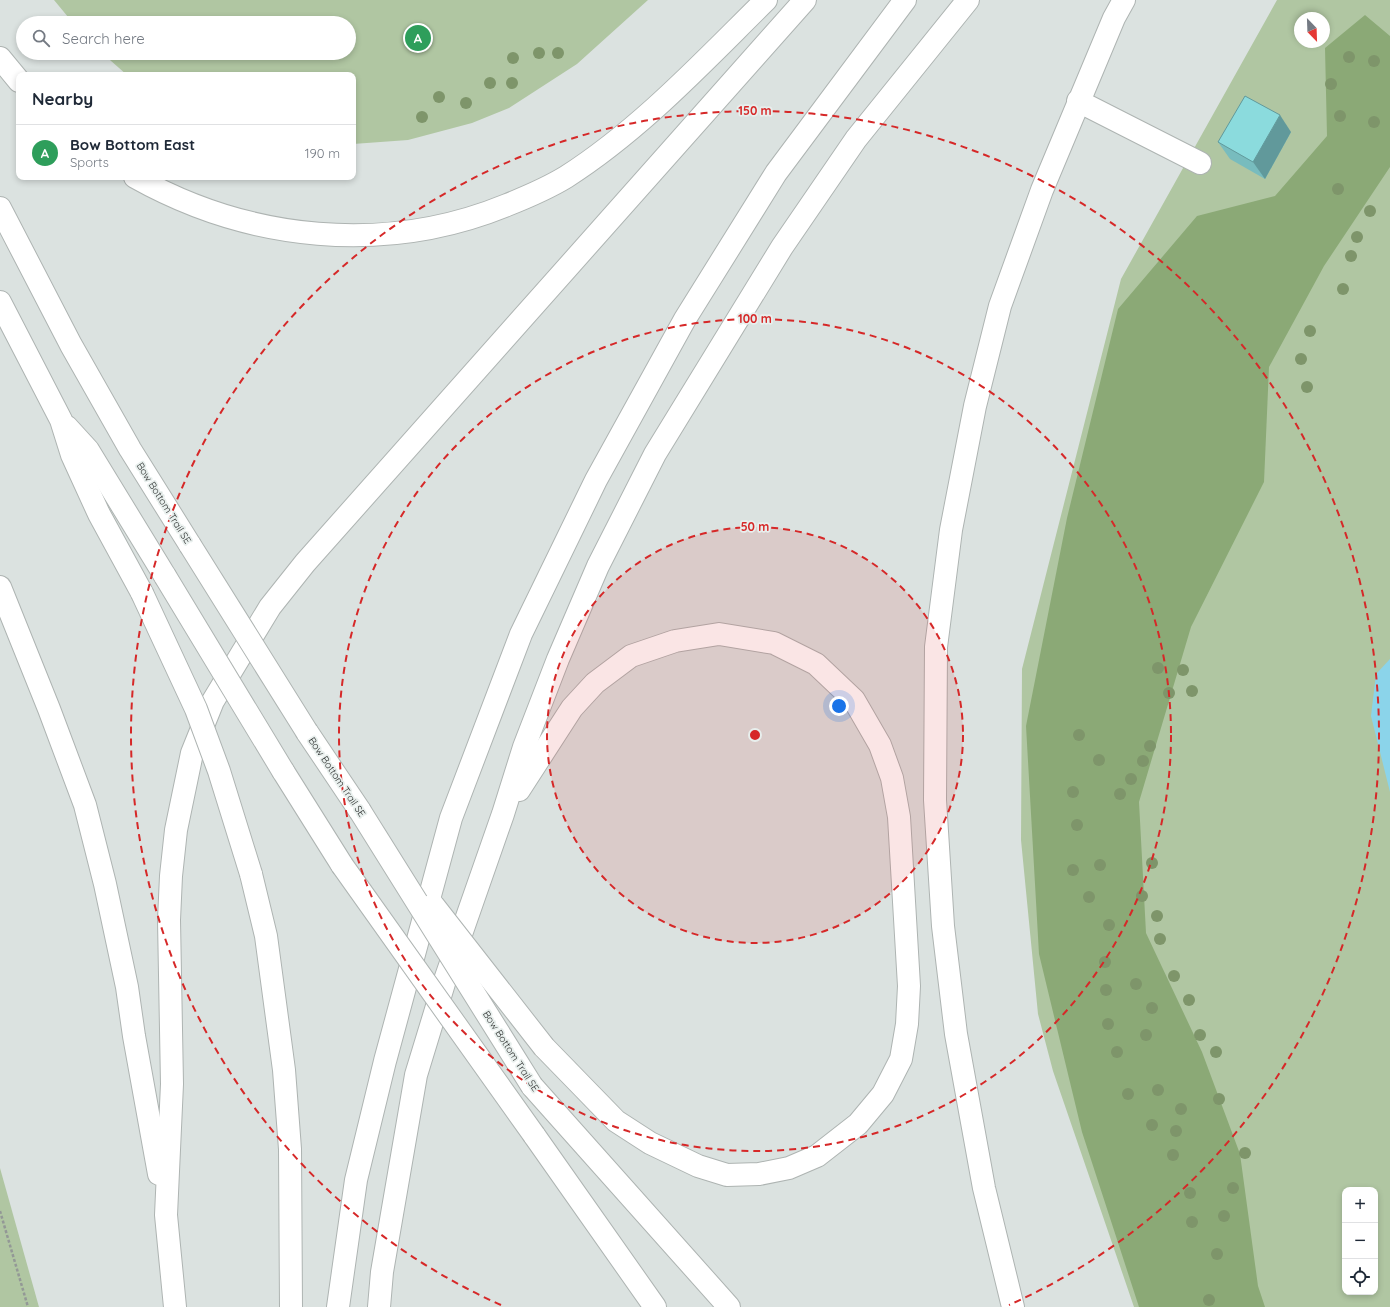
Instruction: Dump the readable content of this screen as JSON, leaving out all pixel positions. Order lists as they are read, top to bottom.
{
  "streets": {
    "main road": ["Bow Bottom Trail SE"]
  },
  "north": "bottom right",
  "page": {
    "search": "Search here",
    "pins": "A",
    "heading": "Nearby",
    "list": [
      {
        "mark": "A",
        "name": "Bow Bottom East",
        "note": "Sports",
        "value": "190 m"
      }
    ],
    "map_buttons": ["+", "−"]
  },
  "rings": ["150 m", "100 m", "50 m"]
}
